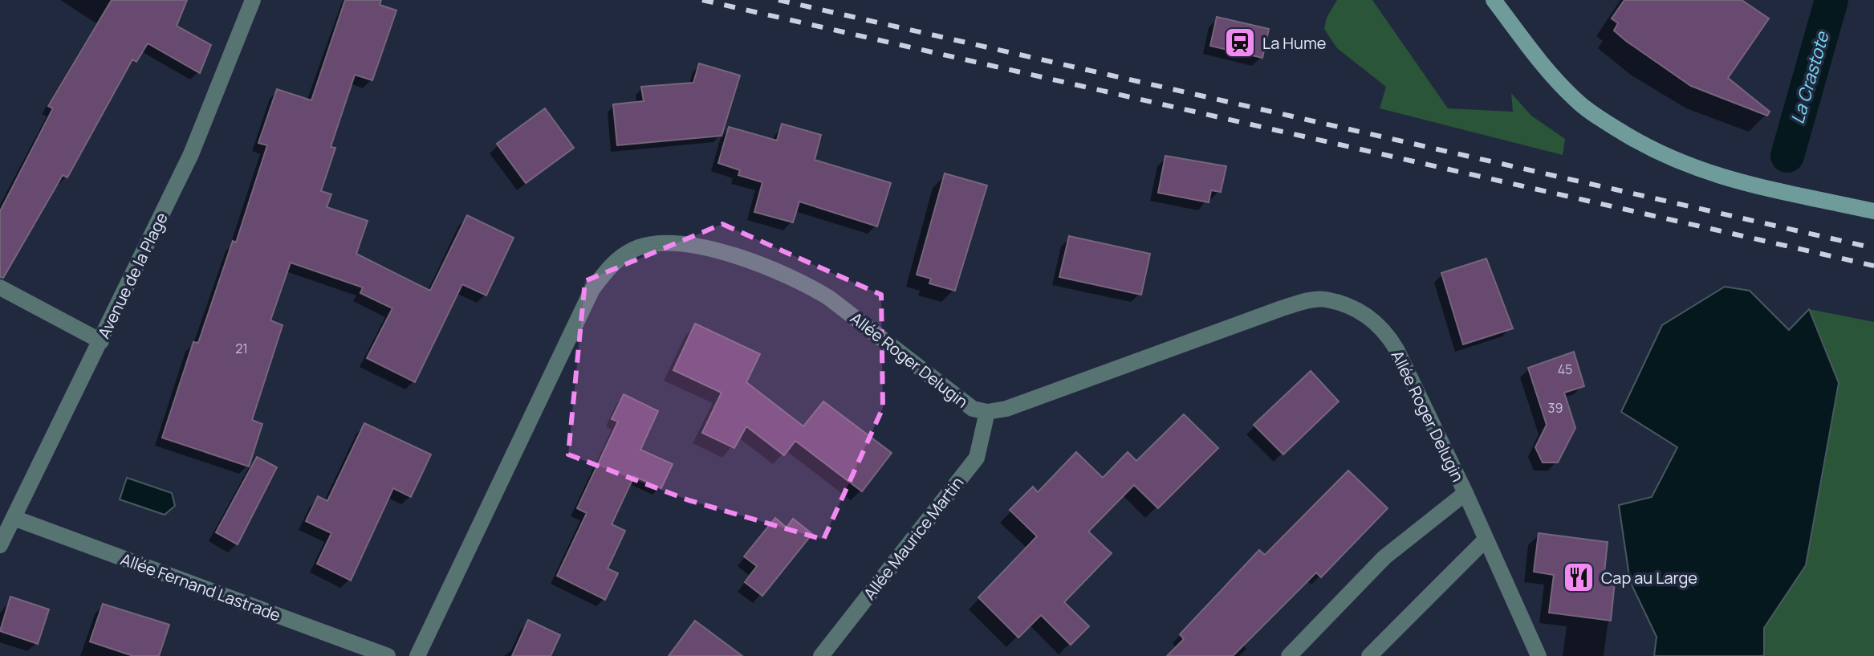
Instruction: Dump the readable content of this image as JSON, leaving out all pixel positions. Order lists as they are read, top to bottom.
{
  "streets": {
    "street": [
      "Avenue de la Plage",
      "Allée Roger Delugin",
      "Allée Maurice Martin",
      "Allée Fernand Lastrade"
    ]
  },
  "crossings": [
    ["Avenue de la Plage", "Allée Fernand Lastrade"],
    ["Allée Roger Delugin", "Allée Maurice Martin"]
  ],
  "water": ["La Crastote"],
  "places": {
    "station": ["La Hume"],
    "restaurant": ["Cap au Large"]
  },
  "house_numbers": ["21", "45", "39"]
}
